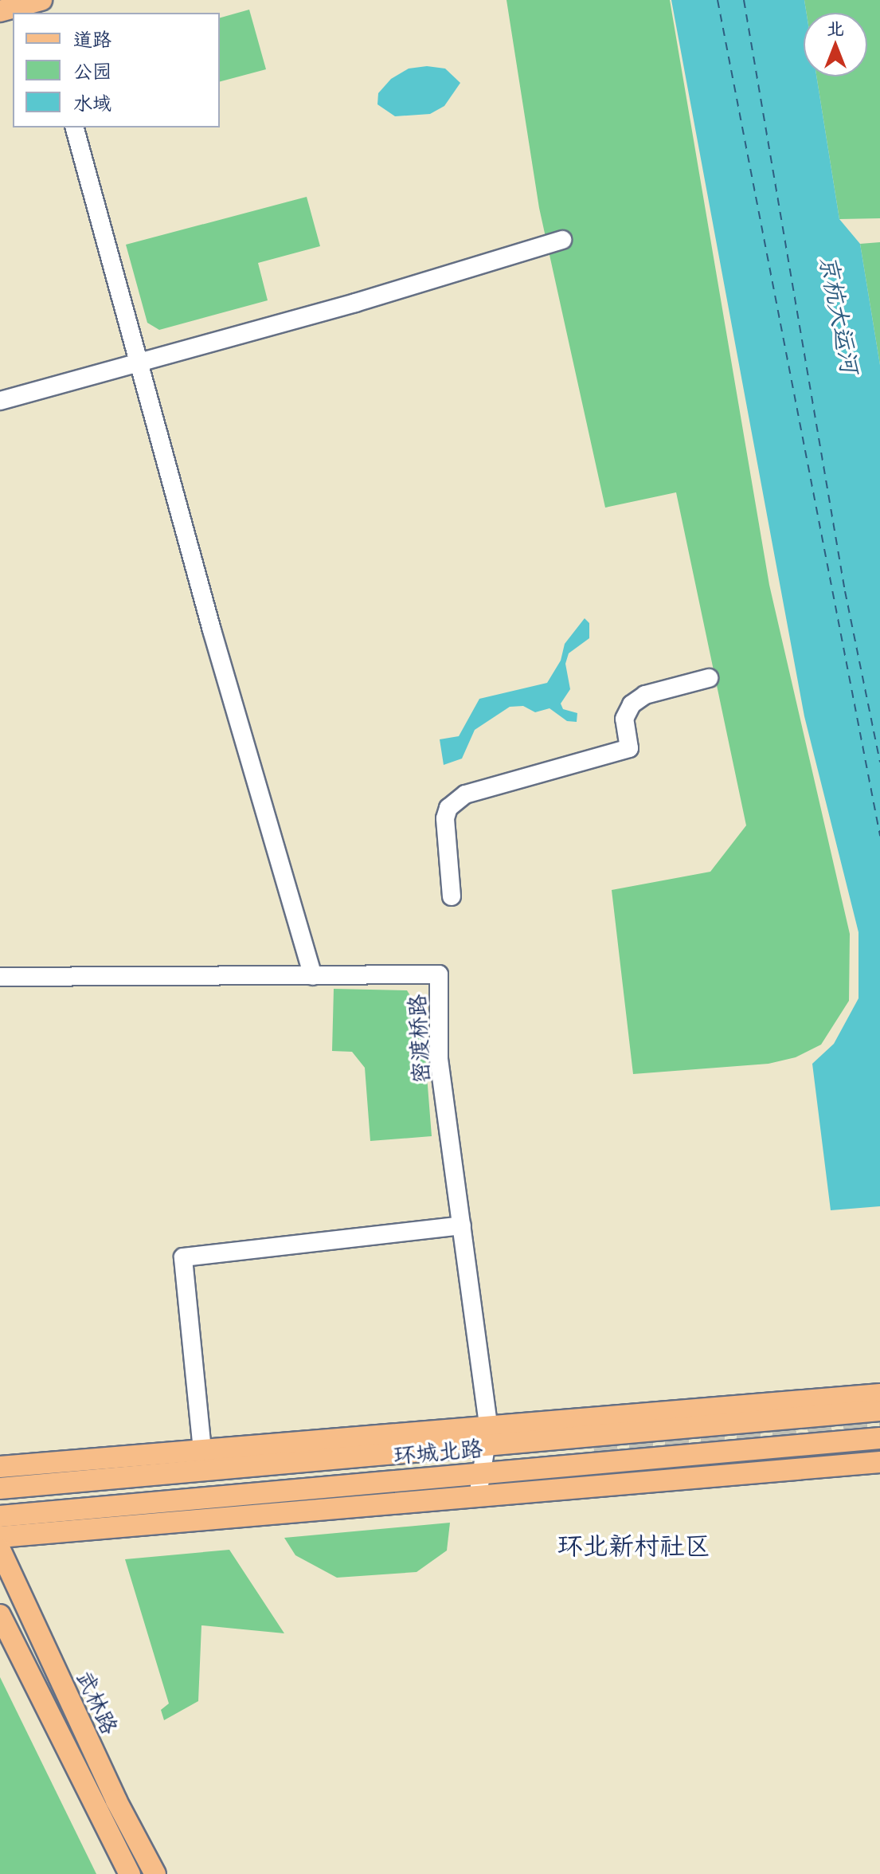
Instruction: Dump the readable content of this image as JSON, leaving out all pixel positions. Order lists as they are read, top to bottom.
{
  "streets": {
    "main road": ["环城北路", "武林路"],
    "street": ["密渡桥路"]
  },
  "crossings": [
    ["密渡桥路", "环城北路"]
  ],
  "districts": ["环北新村社区"],
  "water": ["京杭大运河"],
  "legend": ["道路", "公园", "水域"],
  "north": "top"
}
